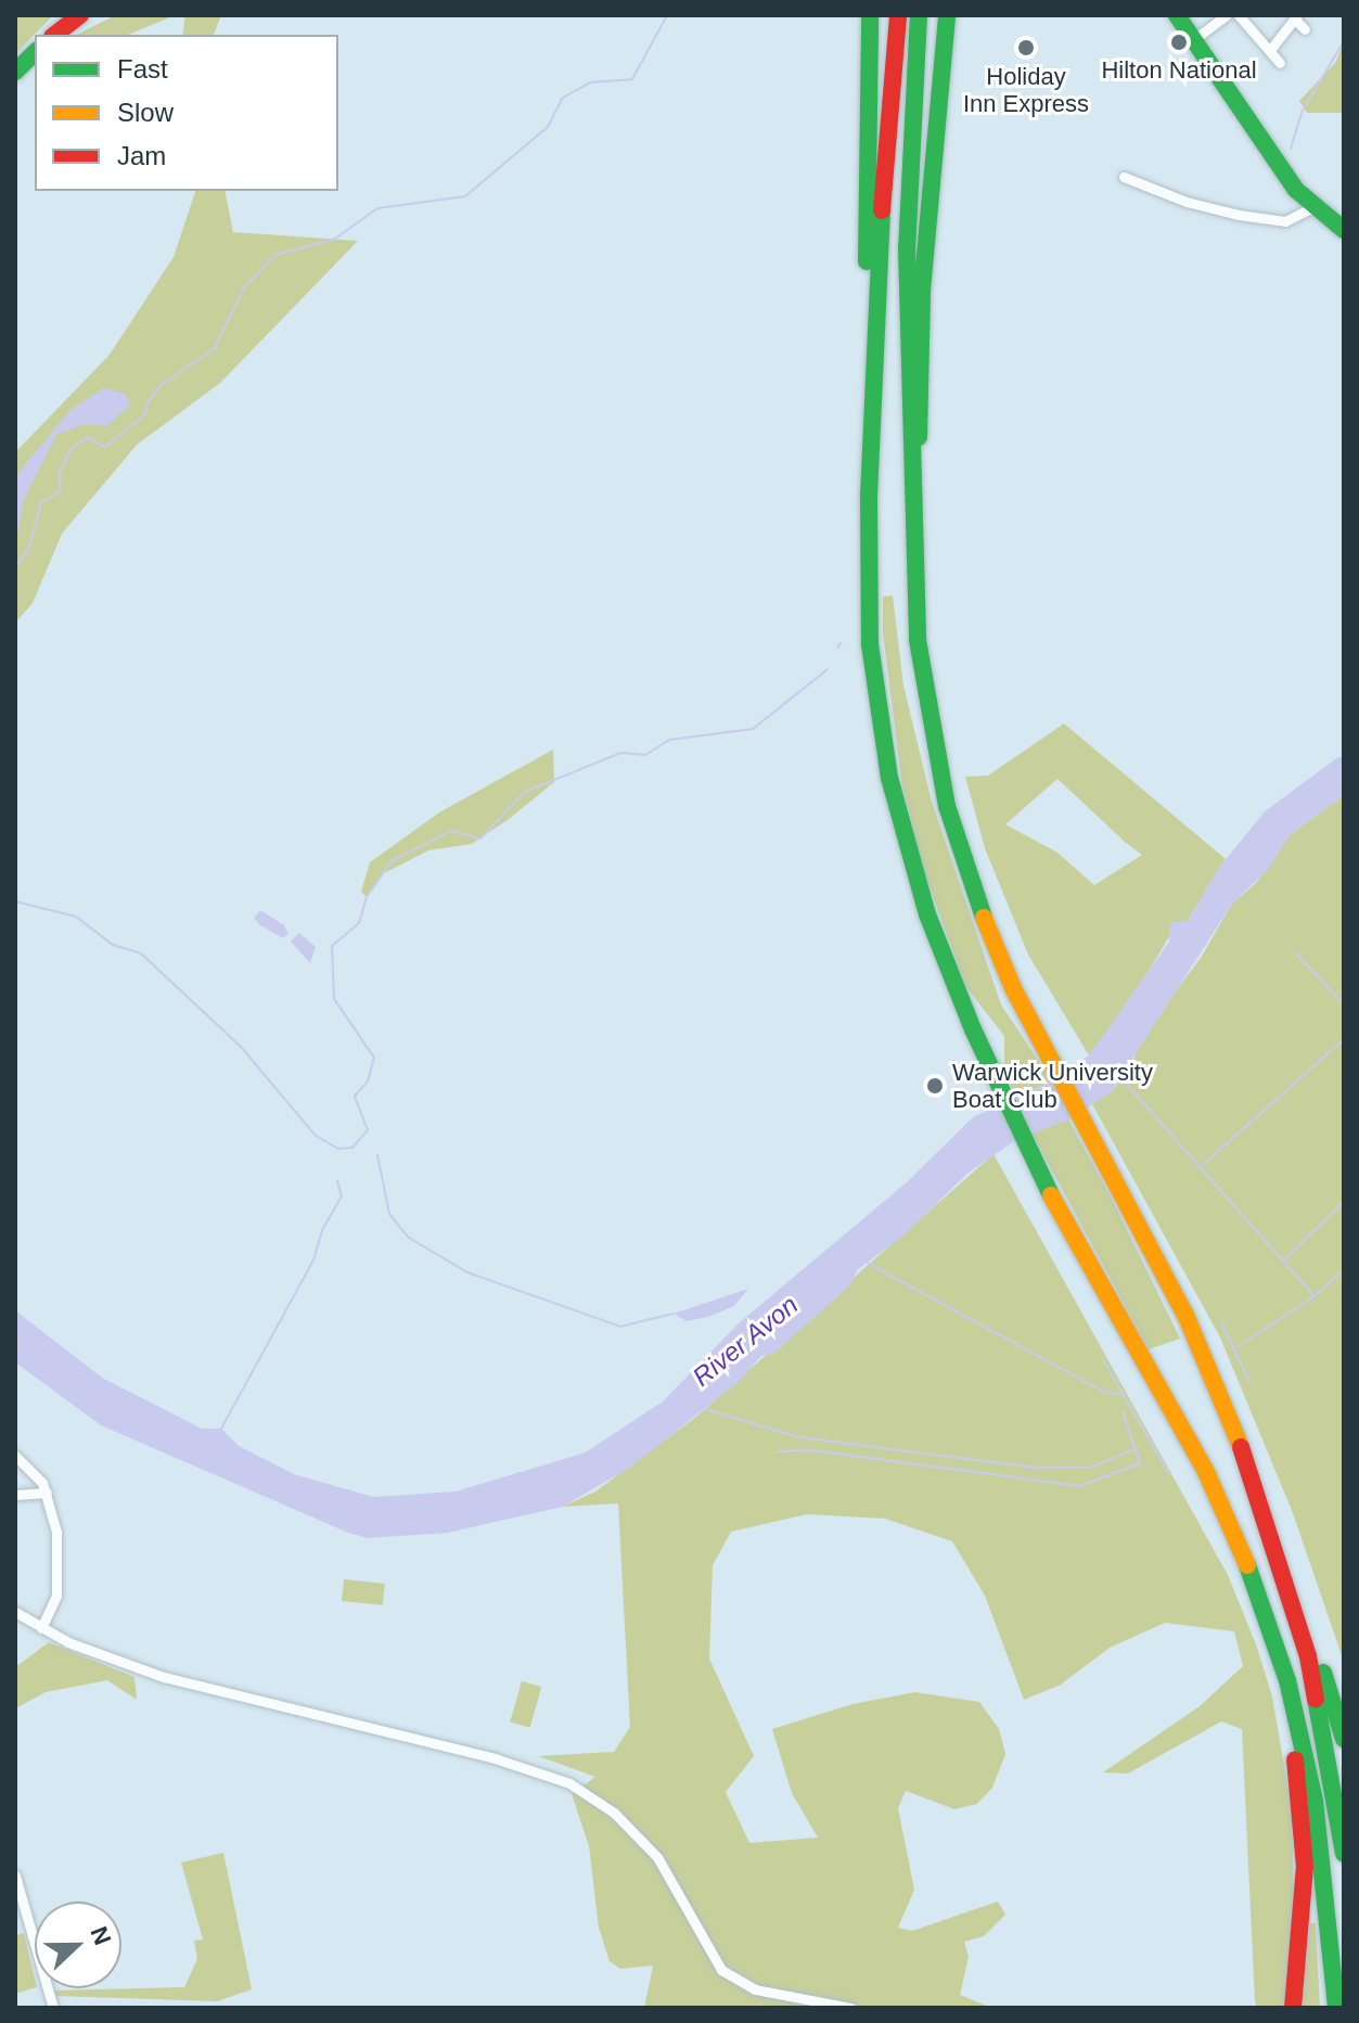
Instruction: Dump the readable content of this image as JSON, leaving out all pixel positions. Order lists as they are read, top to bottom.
{
  "water": ["River Avon"],
  "places": ["Hilton National", "Holiday Inn Express", "Warwick University Boat Club"],
  "legend": ["Fast", "Slow", "Jam"],
  "north": "right"
}
